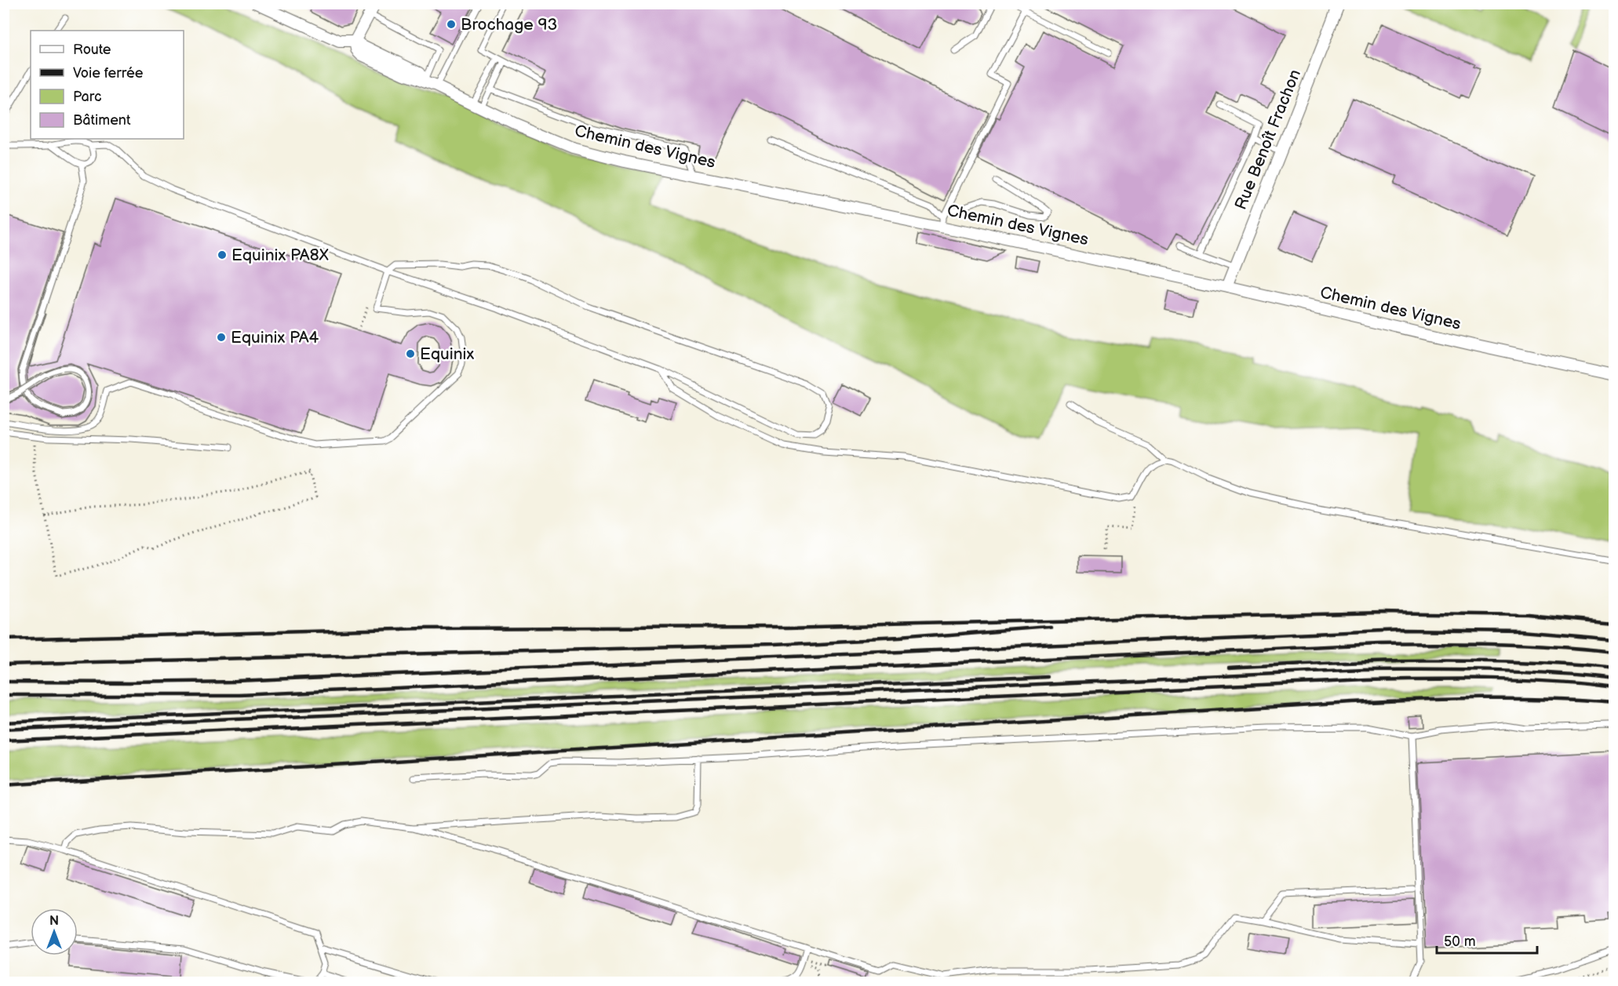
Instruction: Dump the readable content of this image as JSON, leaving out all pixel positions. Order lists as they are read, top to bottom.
{
  "streets": {
    "street": ["Rue Benoît Frachon", "Chemin des Vignes"]
  },
  "crossings": [
    ["Rue Benoît Frachon", "Chemin des Vignes"]
  ],
  "places": [
    "Brochage 93",
    "Equinix PA8X",
    "Equinix PA4",
    "Equinix"
  ],
  "legend": [
    "Route",
    "Voie ferrée",
    "Parc",
    "Bâtiment"
  ],
  "scale_bar": "50 m",
  "north": "top"
}
